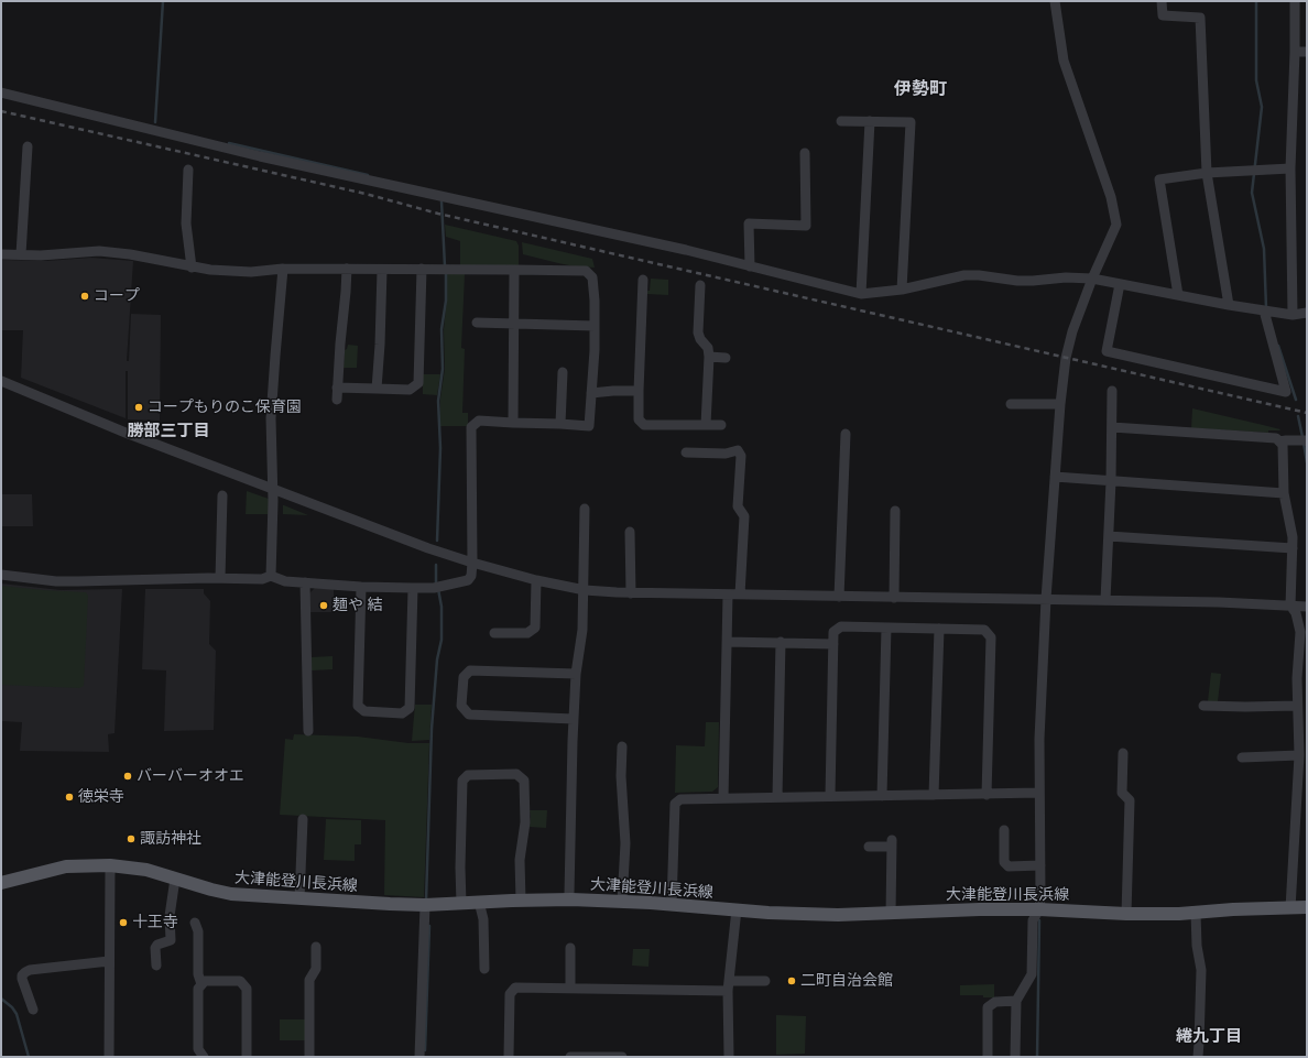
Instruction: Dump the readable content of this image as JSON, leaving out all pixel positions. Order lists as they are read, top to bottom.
{
  "streets": {
    "main road": ["大津能登川長浜線"]
  },
  "districts": ["伊勢町", "勝部三丁目", "綣九丁目"],
  "places": [
    "コープ",
    "コープもりのこ保育園",
    "麺や 結",
    "バーバーオオエ",
    "徳栄寺",
    "諏訪神社",
    "十王寺",
    "二町自治会館"
  ]
}
